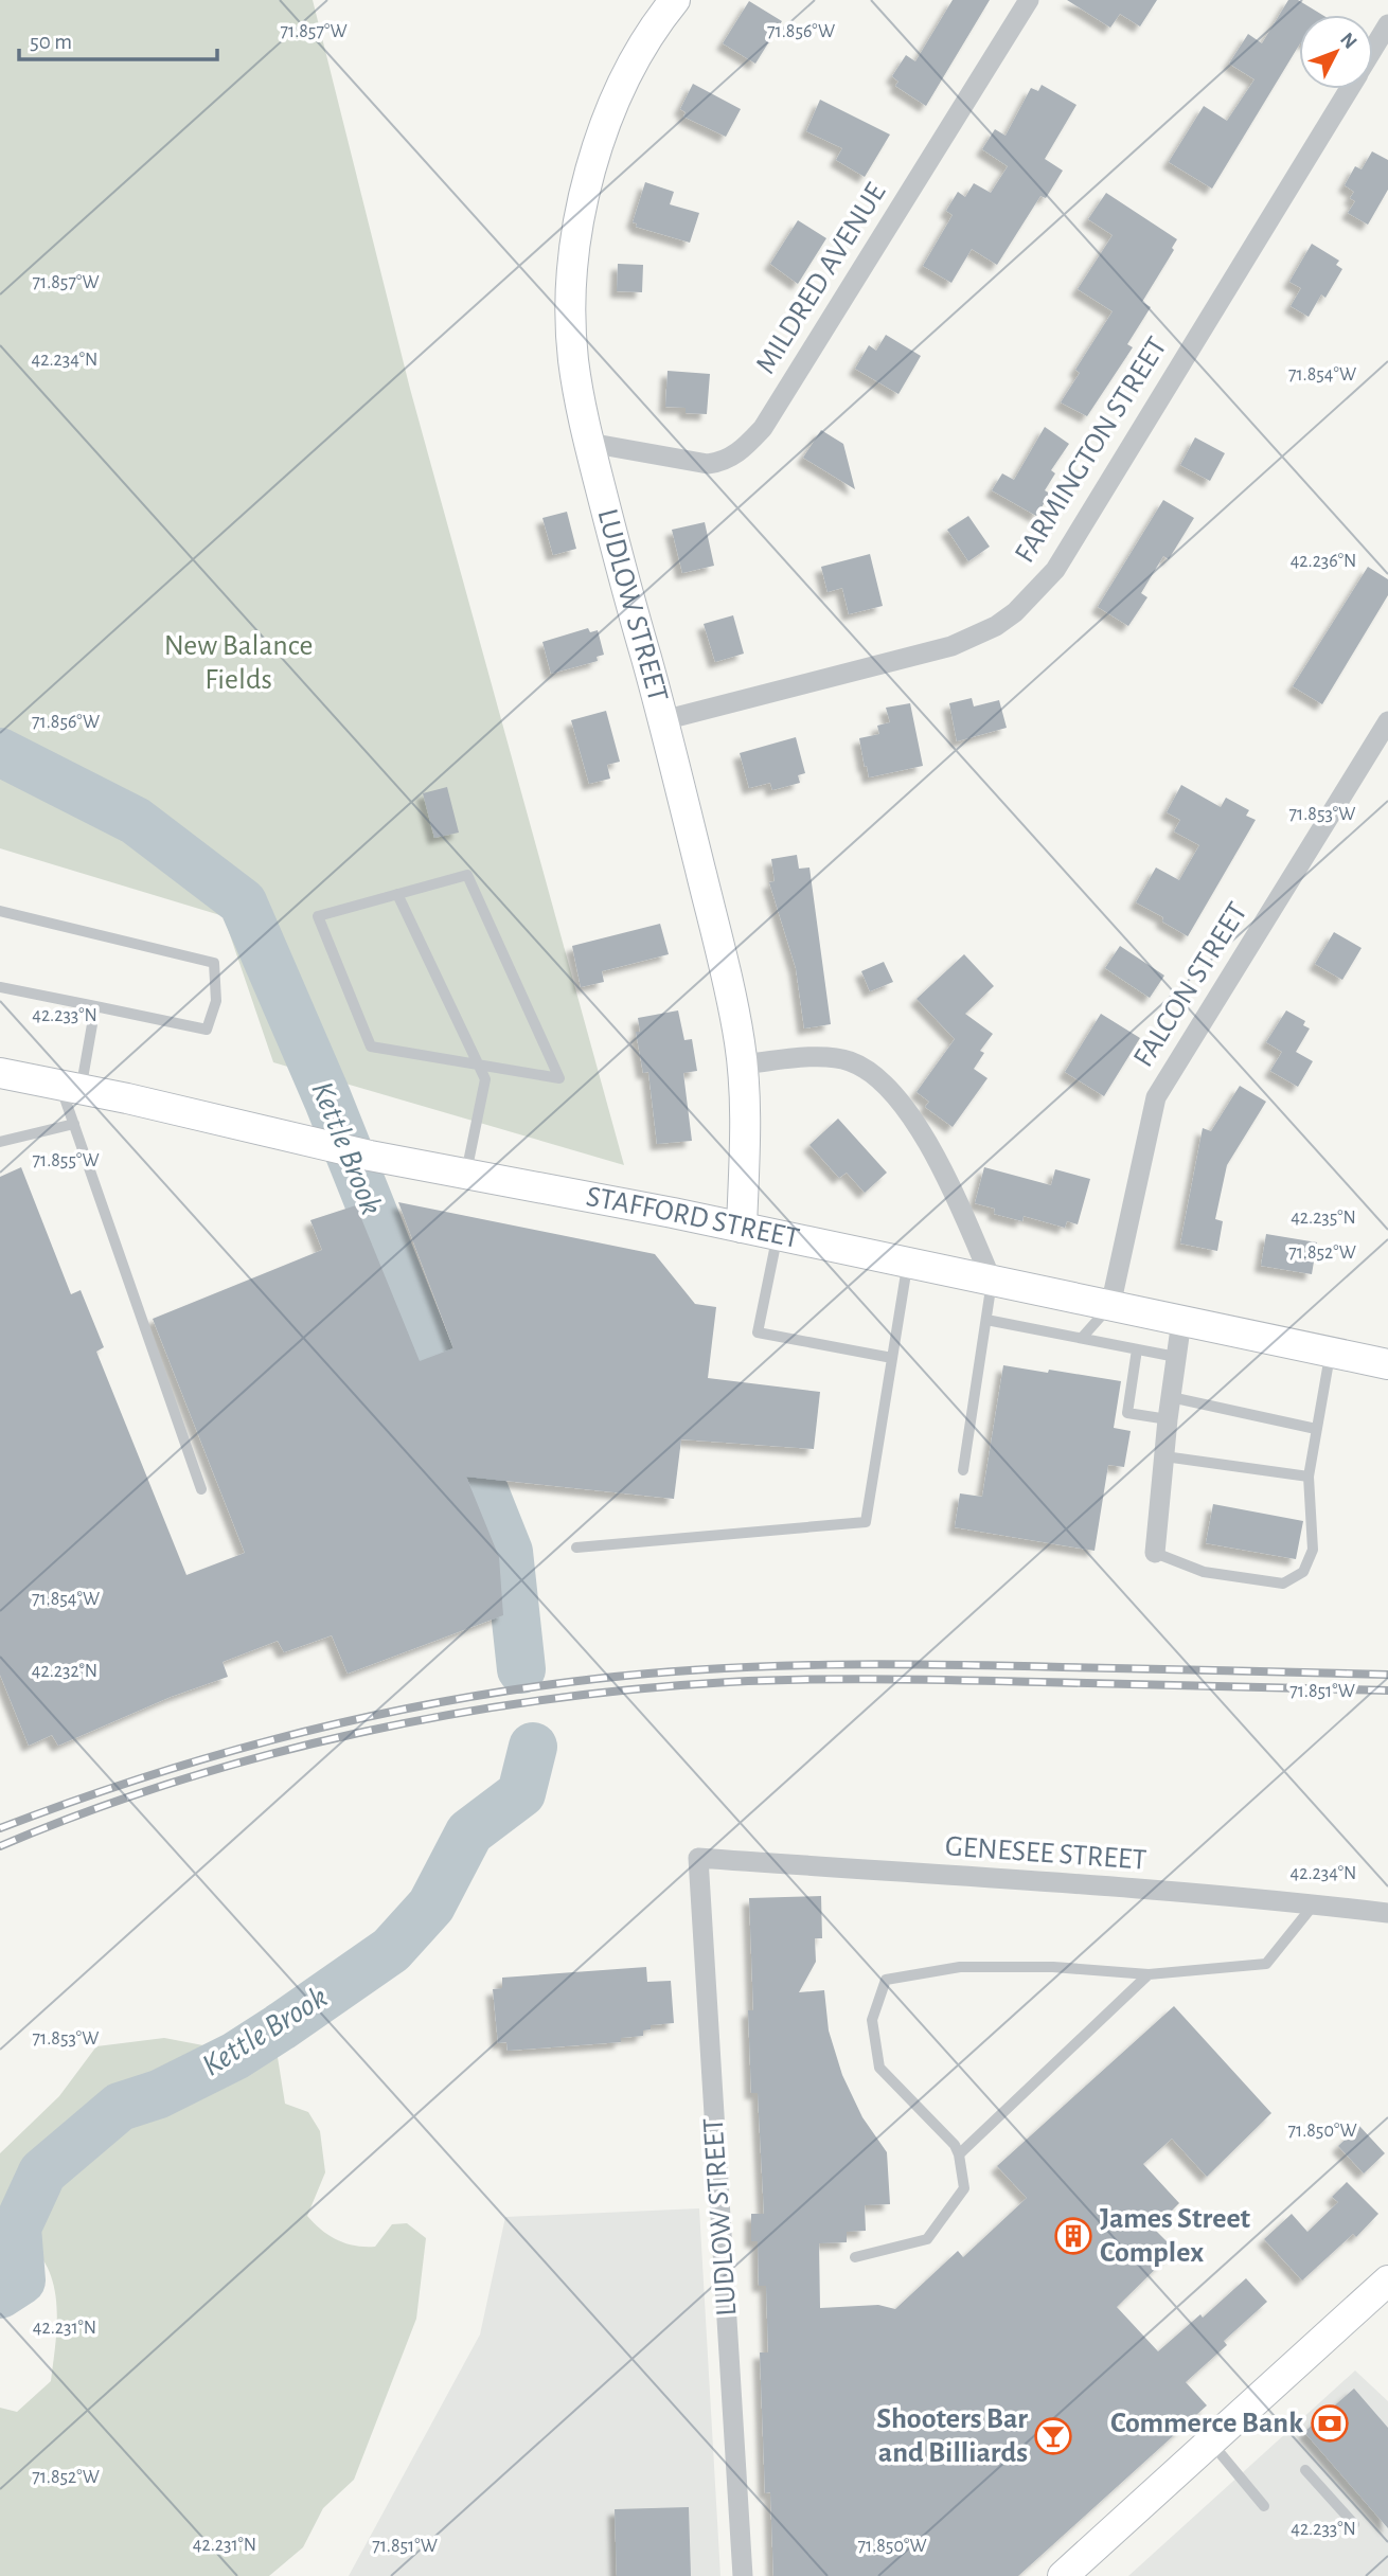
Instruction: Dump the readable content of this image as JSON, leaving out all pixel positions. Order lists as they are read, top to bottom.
{
  "streets": {
    "main road": ["LUDLOW STREET", "STAFFORD STREET"],
    "street": [
      "MILDRED AVENUE",
      "FARMINGTON STREET",
      "FALCON STREET",
      "GENESEE STREET"
    ]
  },
  "crossings": [
    ["MILDRED AVENUE", "LUDLOW STREET"],
    ["FARMINGTON STREET", "LUDLOW STREET"],
    ["LUDLOW STREET", "STAFFORD STREET"],
    ["LUDLOW STREET", "GENESEE STREET"],
    ["FALCON STREET", "STAFFORD STREET"]
  ],
  "water": ["Kettle Brook"],
  "parks": ["New Balance Fields"],
  "places": {
    "building": ["James Street Complex"],
    "bank": ["Commerce Bank"],
    "bar": ["Shooters Bar and Billiards"]
  },
  "scale_bar": "50 m",
  "north": "top right",
  "coordinates": [
    "71.857°W",
    "71.856°W",
    "42.234°N",
    "71.854°W",
    "42.236°N",
    "71.853°W",
    "42.233°N",
    "71.855°W",
    "42.235°N",
    "71.852°W",
    "42.232°N",
    "71.851°W",
    "71.850°W",
    "42.231°N"
  ]
}
